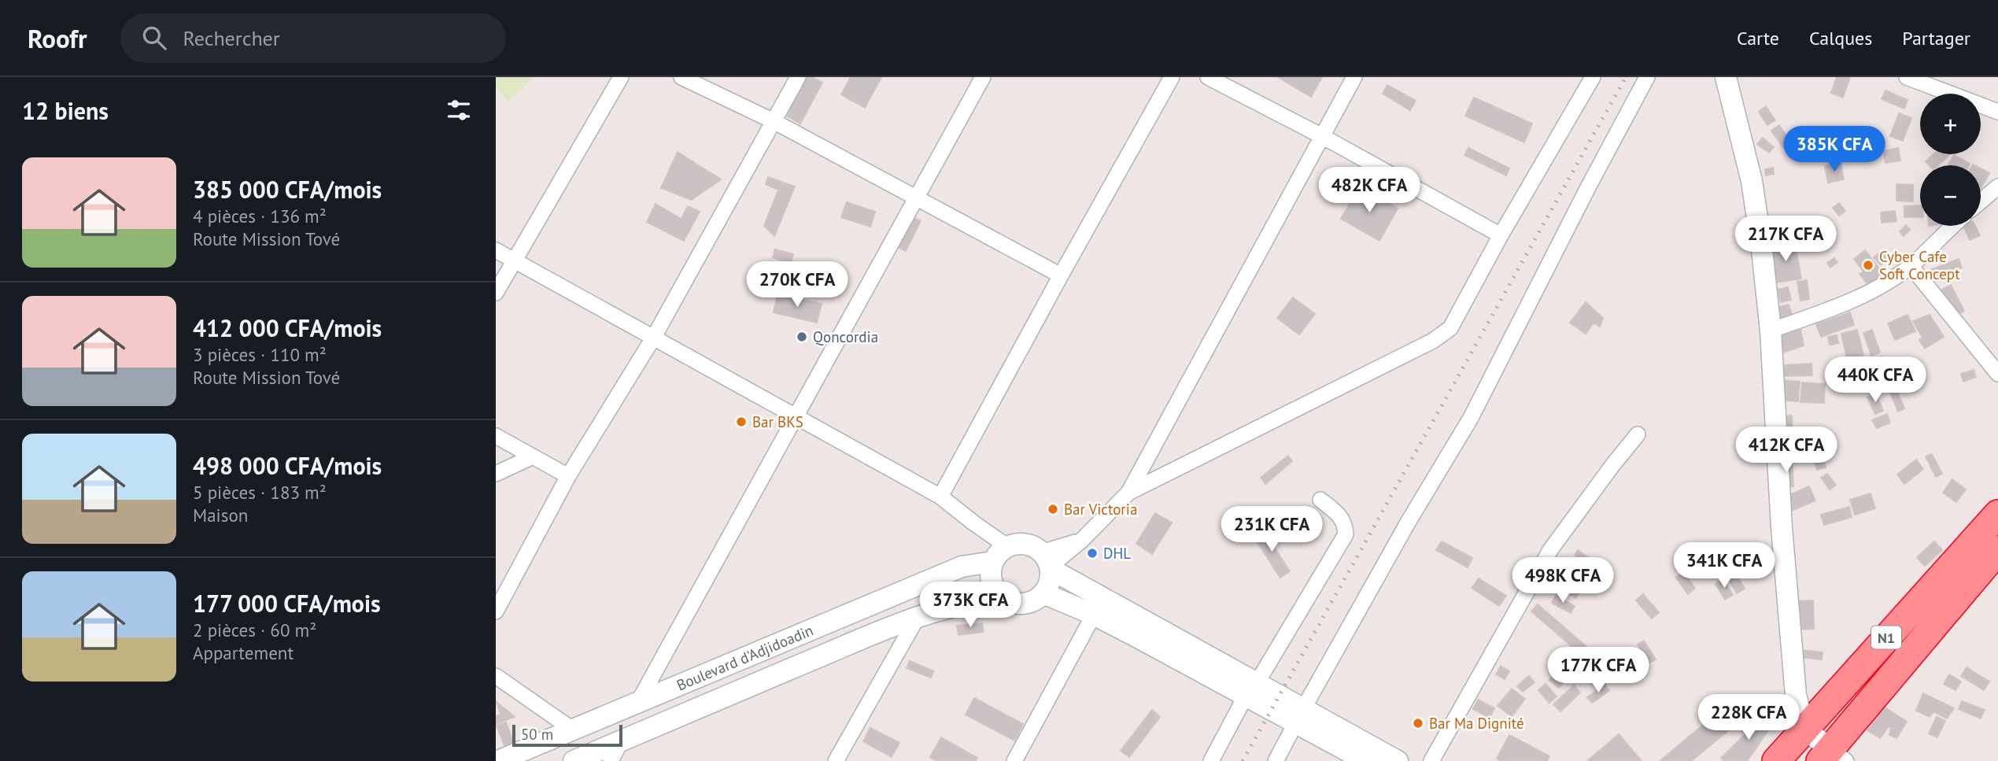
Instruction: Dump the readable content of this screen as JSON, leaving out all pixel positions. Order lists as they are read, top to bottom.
{
  "streets": {
    "highway": ["N1"],
    "main road": ["Boulevard d'Adjidoadin"]
  },
  "places": [
    "Cyber Cafe Soft Concept",
    "Qoncordia",
    "Bar BKS",
    "Bar Victoria",
    "DHL",
    "Bar Ma Dignité"
  ],
  "scale_bar": "50 m",
  "page": {
    "header": "Roofr",
    "search": "Rechercher",
    "nav": ["Carte", "Calques", "Partager"],
    "heading": "12 biens",
    "map_buttons": ["+", "−"],
    "price": [
      "385K CFA",
      "482K CFA",
      "217K CFA",
      "270K CFA",
      "440K CFA",
      "412K CFA",
      "231K CFA",
      "341K CFA",
      "498K CFA",
      "373K CFA",
      "177K CFA",
      "228K CFA"
    ],
    "list": [
      {
        "name": "385 000 CFA/mois",
        "note": "4 pièces · 136 m² · Route Mission Tové"
      },
      {
        "name": "412 000 CFA/mois",
        "note": "3 pièces · 110 m² · Route Mission Tové"
      },
      {
        "name": "498 000 CFA/mois",
        "note": "5 pièces · 183 m² · Maison"
      },
      {
        "name": "177 000 CFA/mois",
        "note": "2 pièces · 60 m² · Appartement"
      }
    ],
    "scale": "50 m"
  }
}
